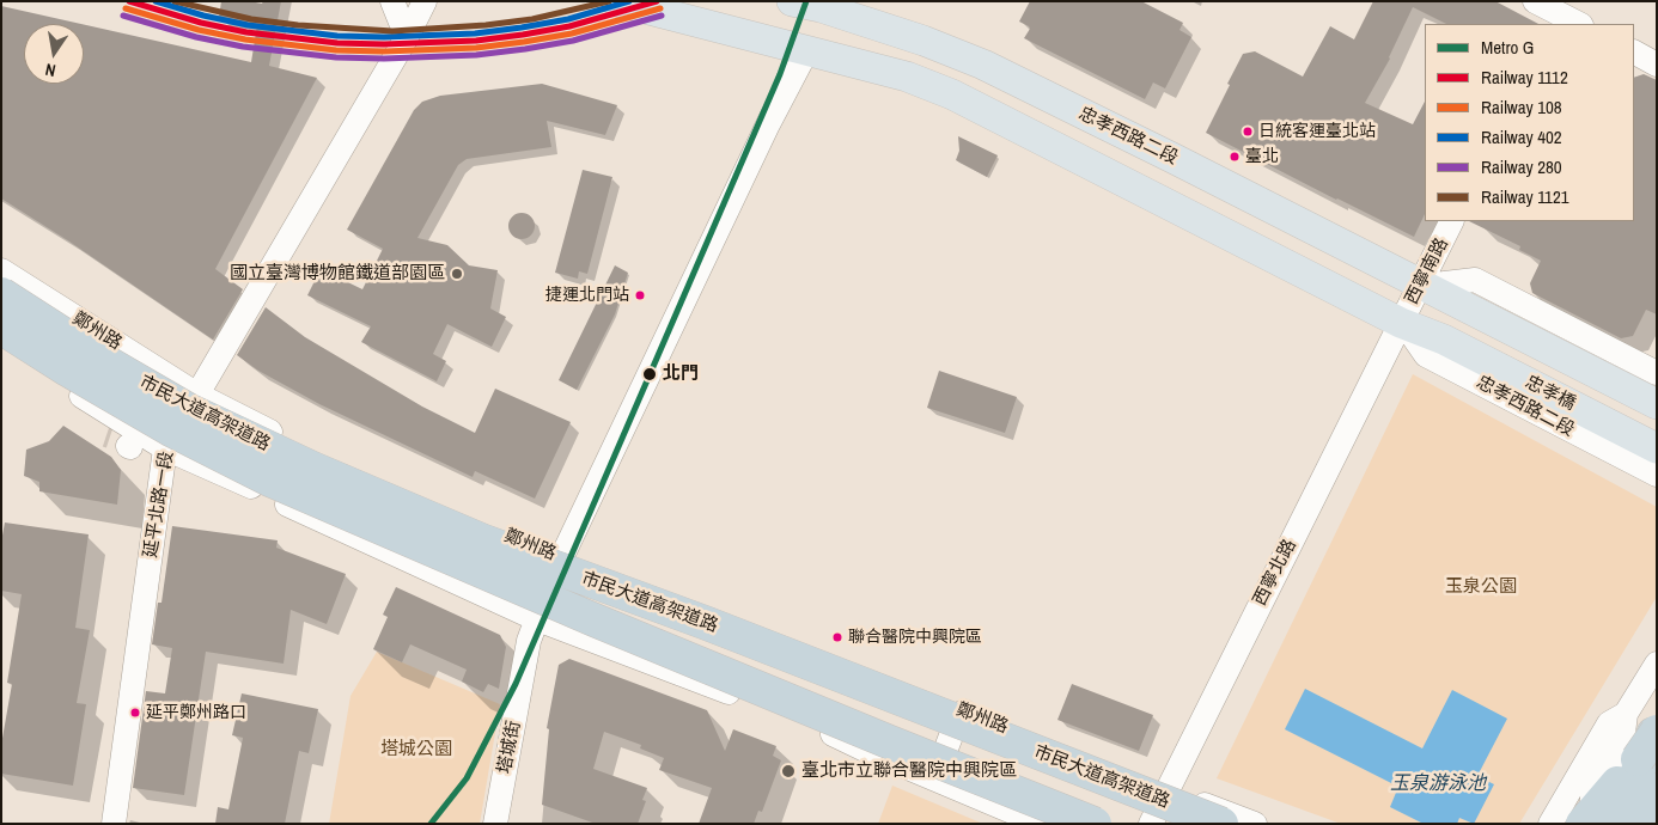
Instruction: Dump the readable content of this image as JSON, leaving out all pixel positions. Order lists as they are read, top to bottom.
{
  "streets": {
    "highway": ["市民大道高架道路"],
    "main road": ["忠孝西路二段", "忠孝橋"],
    "street": [
      "西寧南路",
      "鄭州路",
      "延平北路一段",
      "西寧北路",
      "塔城街"
    ]
  },
  "crossings": [
    ["忠孝西路二段", "西寧南路"],
    ["忠孝西路二段", "忠孝橋"],
    ["忠孝西路二段", "西寧北路"],
    ["忠孝西路二段", "塔城街"],
    ["西寧南路", "西寧北路"],
    ["鄭州路", "延平北路一段"],
    ["鄭州路", "西寧北路"],
    ["鄭州路", "塔城街"]
  ],
  "water": ["玉泉游泳池"],
  "parks": ["玉泉公園", "塔城公園"],
  "places": [
    "日統客運臺北站",
    "臺北",
    "國立臺灣博物館鐵道部園區",
    "捷運北門站",
    "北門",
    "聯合醫院中興院區",
    "延平鄭州路口",
    "臺北市立聯合醫院中興院區"
  ],
  "lines": [
    "metro line G",
    "rail line 1112",
    "rail line 402",
    "rail line 1121",
    "rail line 108",
    "rail line 280"
  ],
  "legend": [
    "Metro G",
    "Railway 1112",
    "Railway 108",
    "Railway 402",
    "Railway 280",
    "Railway 1121"
  ],
  "north": "bottom"
}
